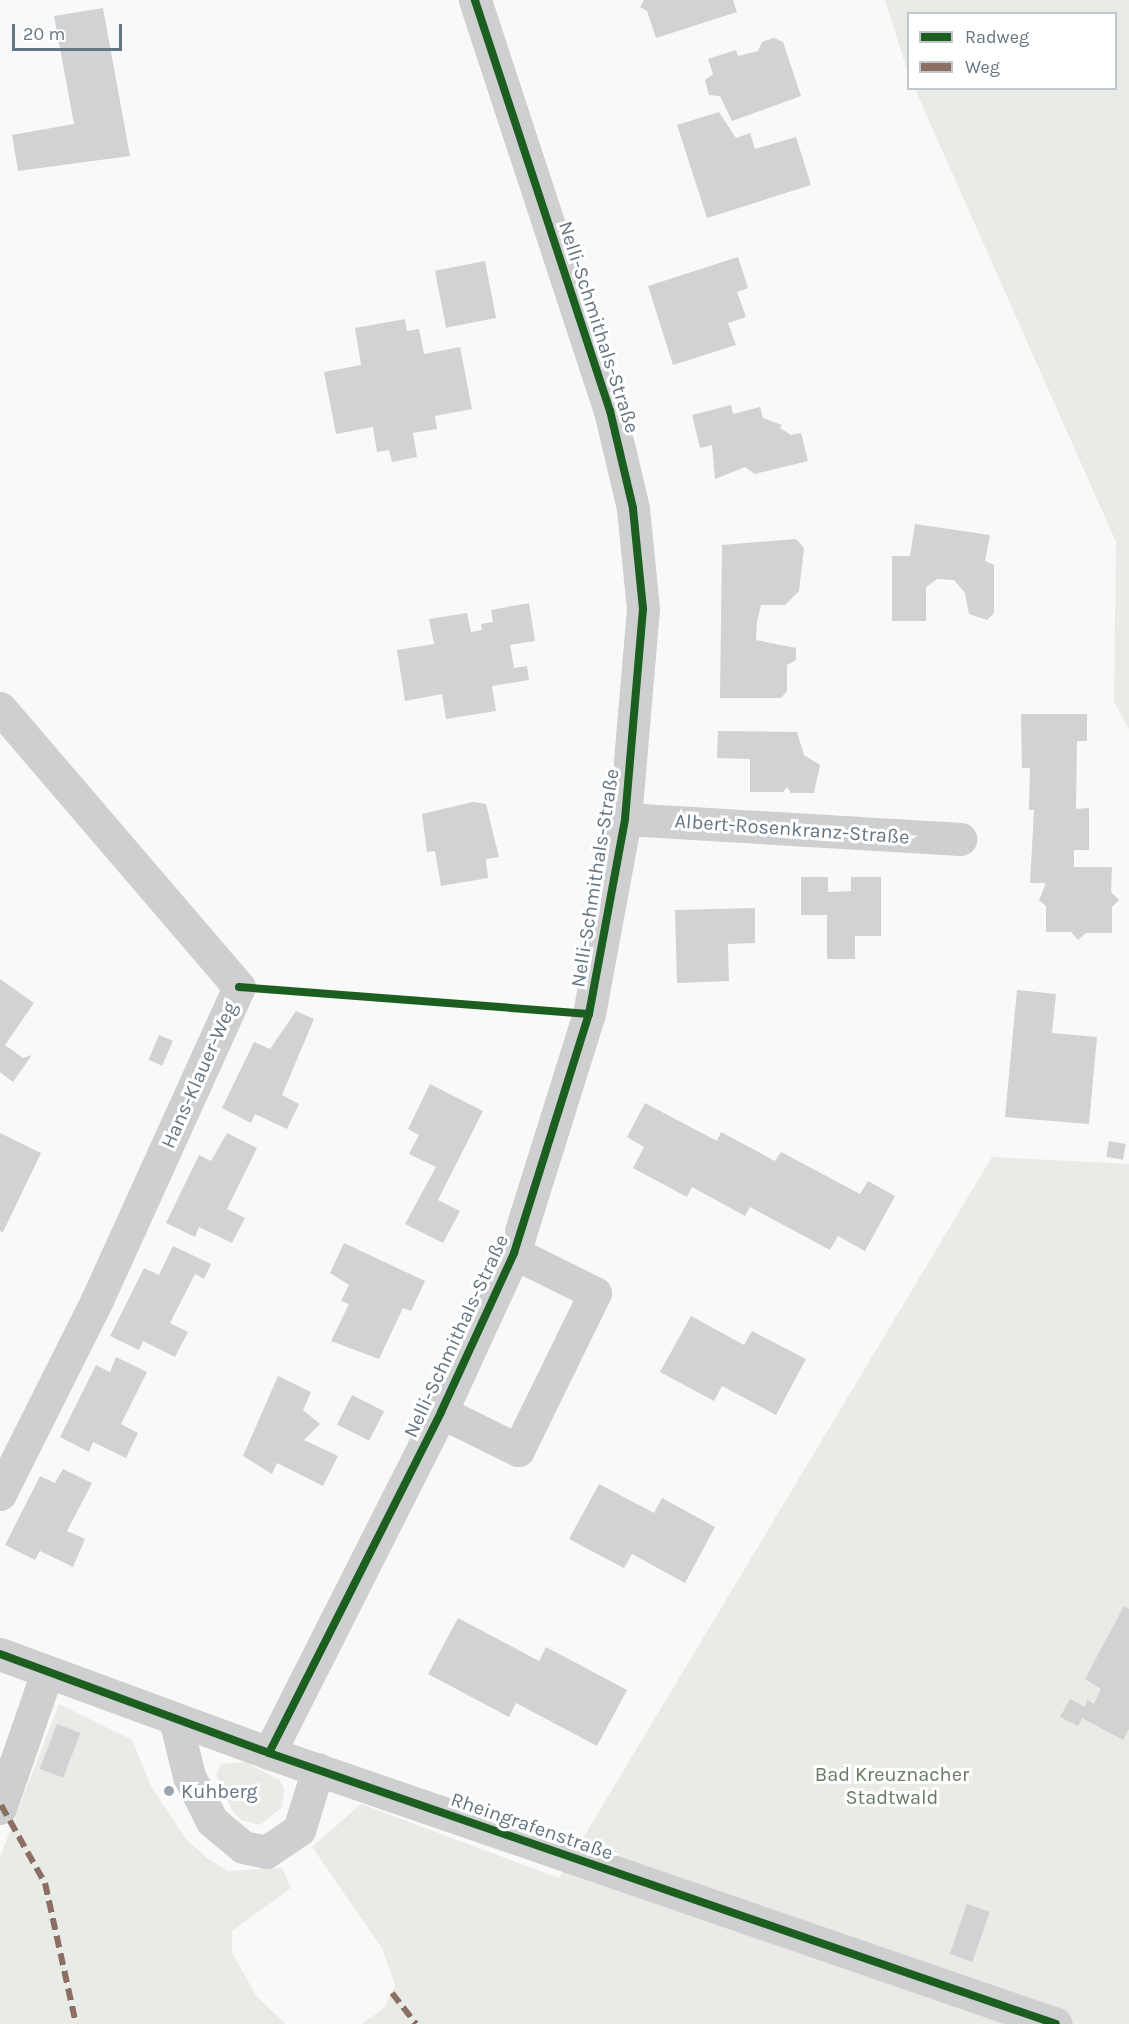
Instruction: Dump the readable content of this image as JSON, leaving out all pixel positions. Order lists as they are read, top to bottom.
{
  "streets": {
    "street": [
      "Nelli-Schmithals-Straße",
      "Albert-Rosenkranz-Straße",
      "Hans-Klauer-Weg",
      "Rheingrafenstraße"
    ]
  },
  "crossings": [
    ["Nelli-Schmithals-Straße", "Albert-Rosenkranz-Straße"],
    ["Nelli-Schmithals-Straße", "Rheingrafenstraße"]
  ],
  "parks": ["Bad Kreuznacher Stadtwald"],
  "places": ["Kuhberg"],
  "legend": ["Radweg", "Weg"],
  "scale_bar": "20 m"
}
